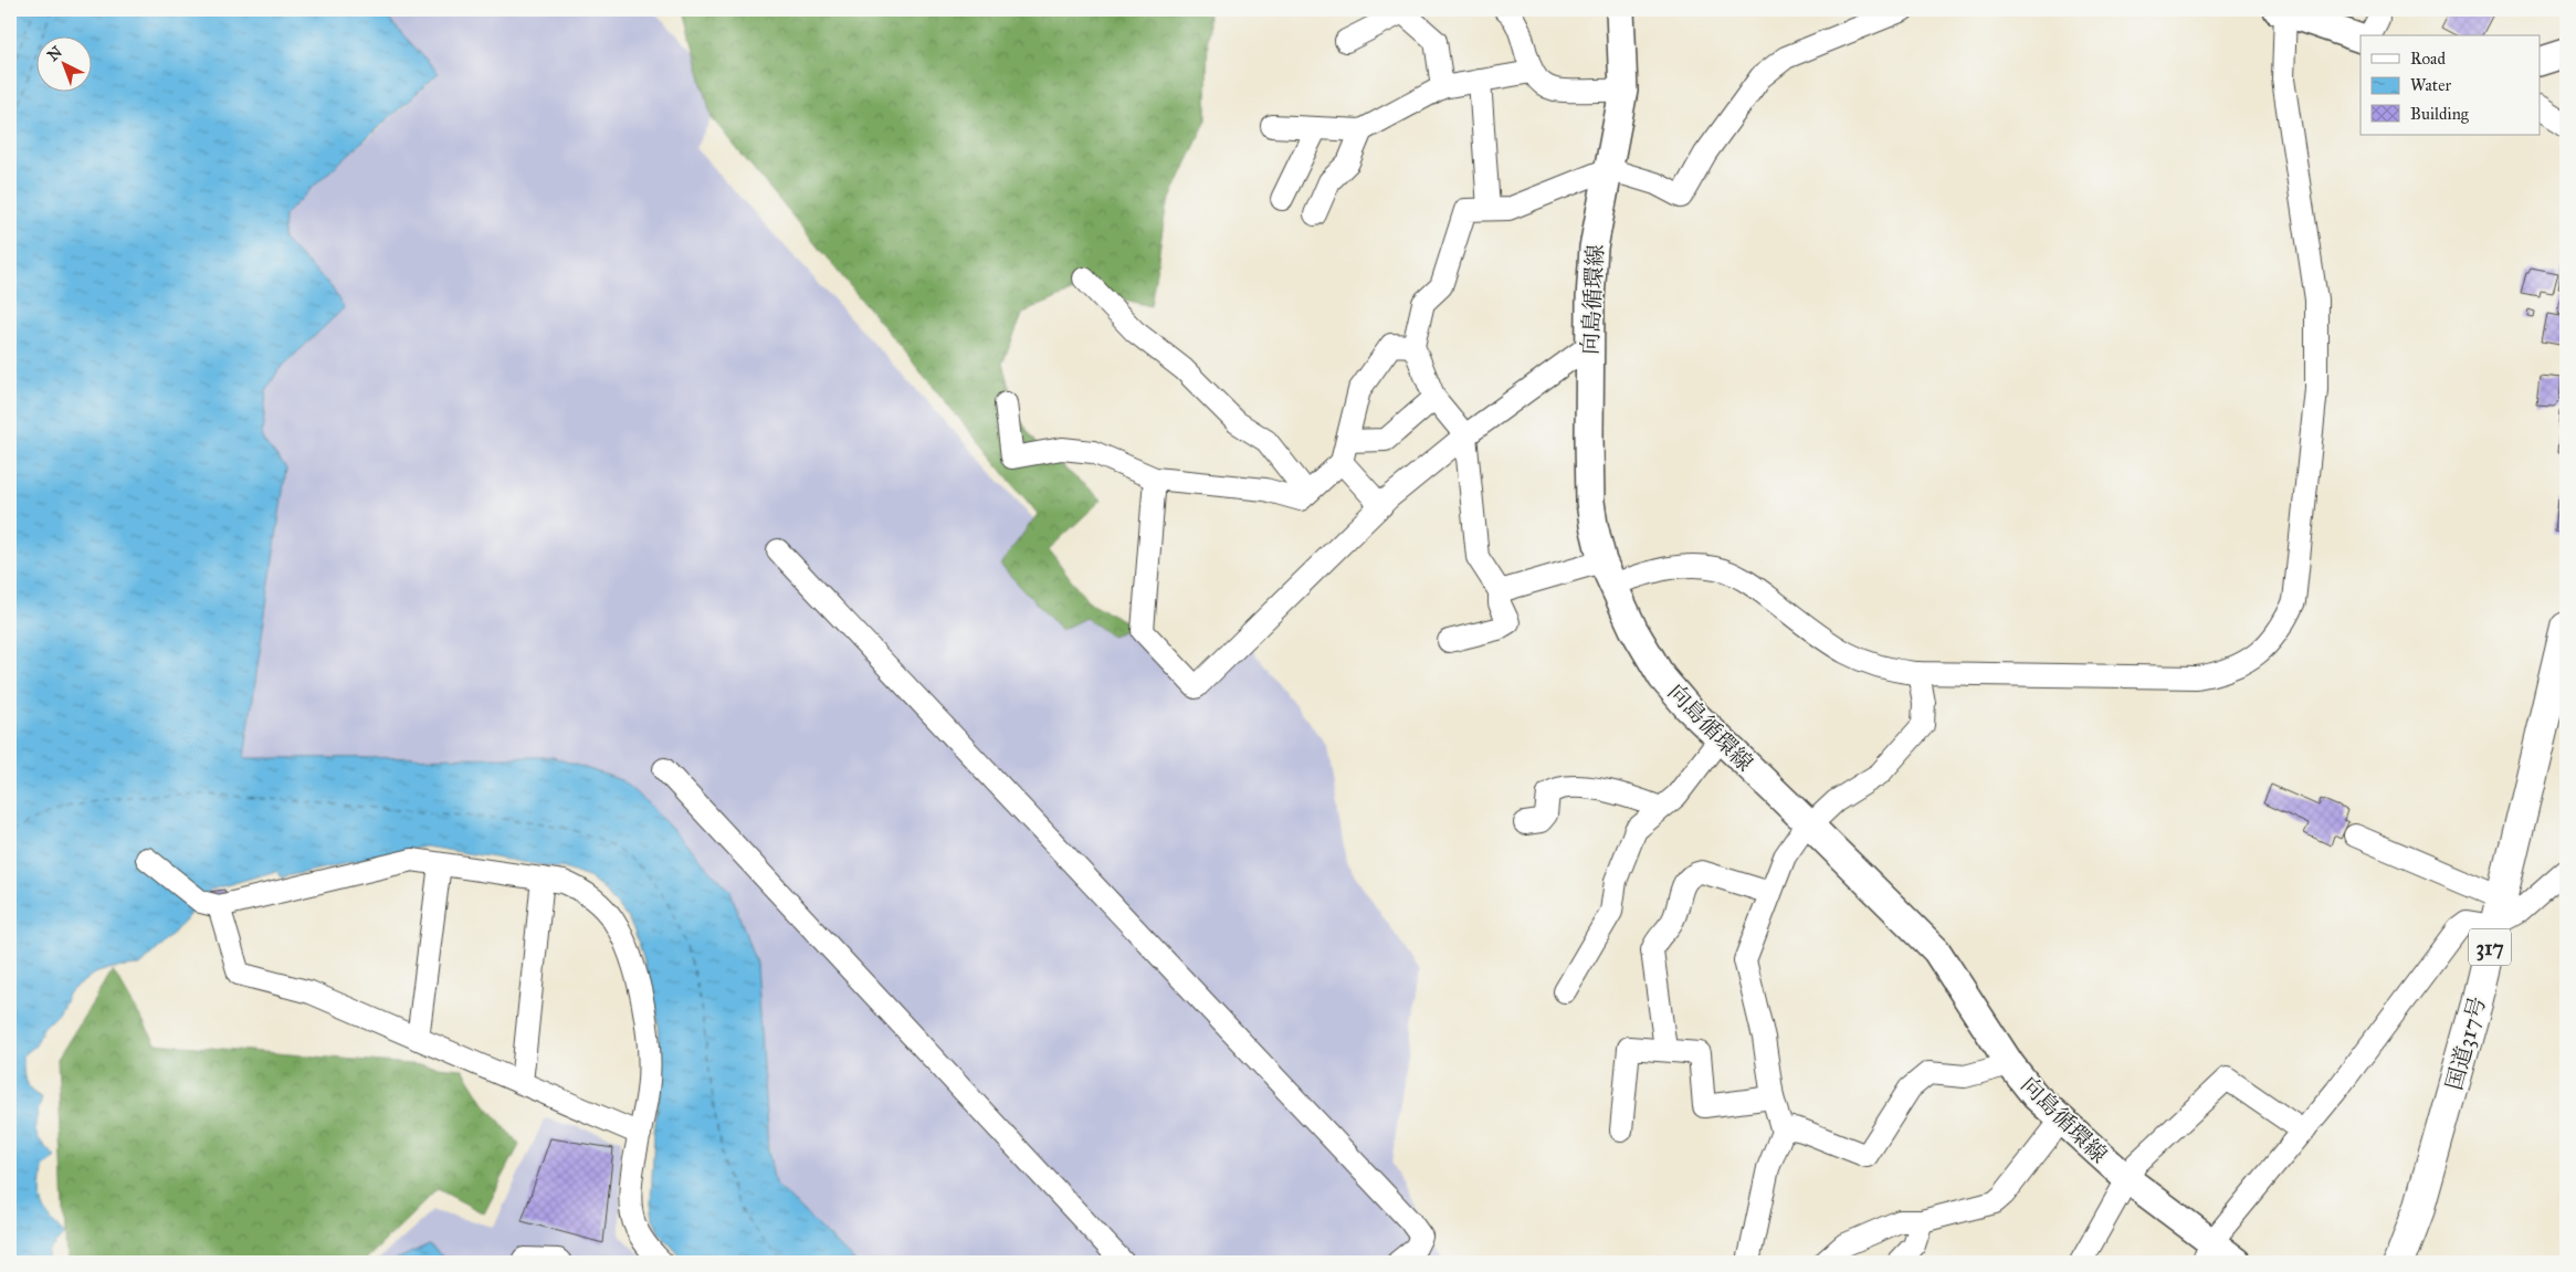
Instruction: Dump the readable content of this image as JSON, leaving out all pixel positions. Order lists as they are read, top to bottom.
{
  "streets": {
    "highway": ["317", "国道317号"],
    "main road": ["向島循環線"]
  },
  "legend": ["Road", "Water", "Building"],
  "north": "top left"
}
